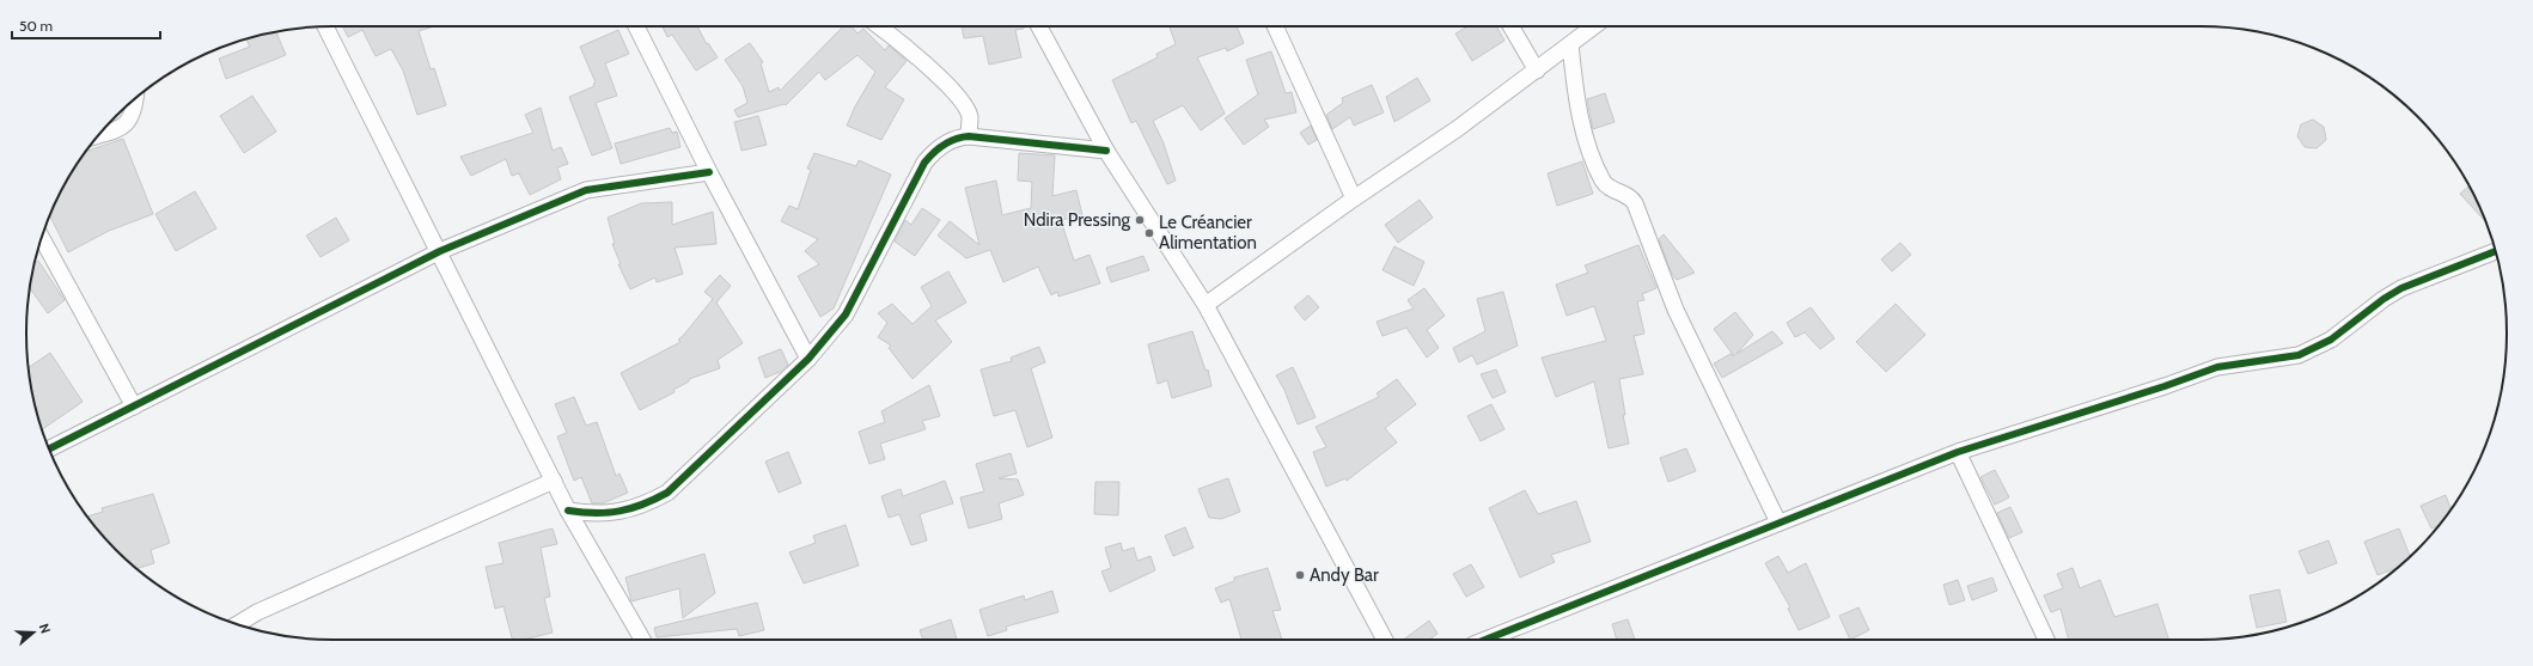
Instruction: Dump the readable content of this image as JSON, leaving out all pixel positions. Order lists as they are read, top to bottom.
{
  "places": ["Ndira Pressing", "Le Créancier Alimentation", "Andy Bar"],
  "scale_bar": "50 m",
  "north": "right"
}
